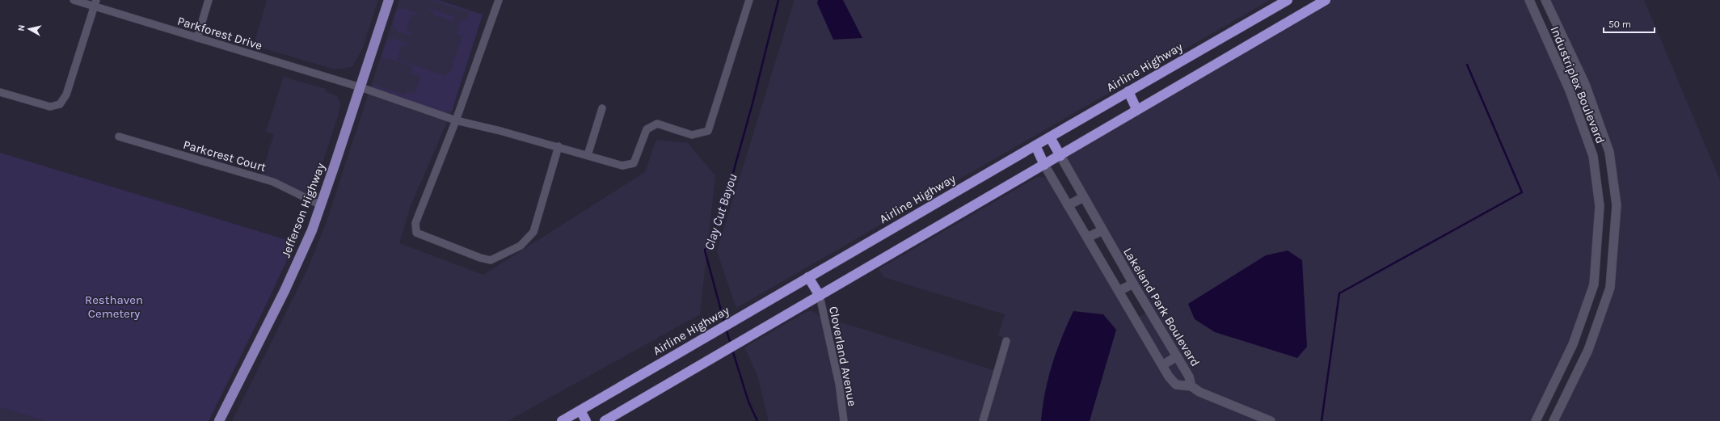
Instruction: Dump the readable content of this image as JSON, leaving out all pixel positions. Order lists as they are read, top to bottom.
{
  "streets": {
    "highway": ["Airline Highway"],
    "main road": ["Jefferson Highway"],
    "street": [
      "Parkforest Drive",
      "Industriplex Boulevard",
      "Parkcrest Court",
      "Lakeland Park Boulevard",
      "Cloverland Avenue"
    ]
  },
  "crossings": [
    ["Parkforest Drive", "Jefferson Highway"],
    ["Parkcrest Court", "Jefferson Highway"]
  ],
  "water": ["Clay Cut Bayou"],
  "parks": ["Resthaven Cemetery"],
  "scale_bar": "50 m",
  "north": "left"
}
